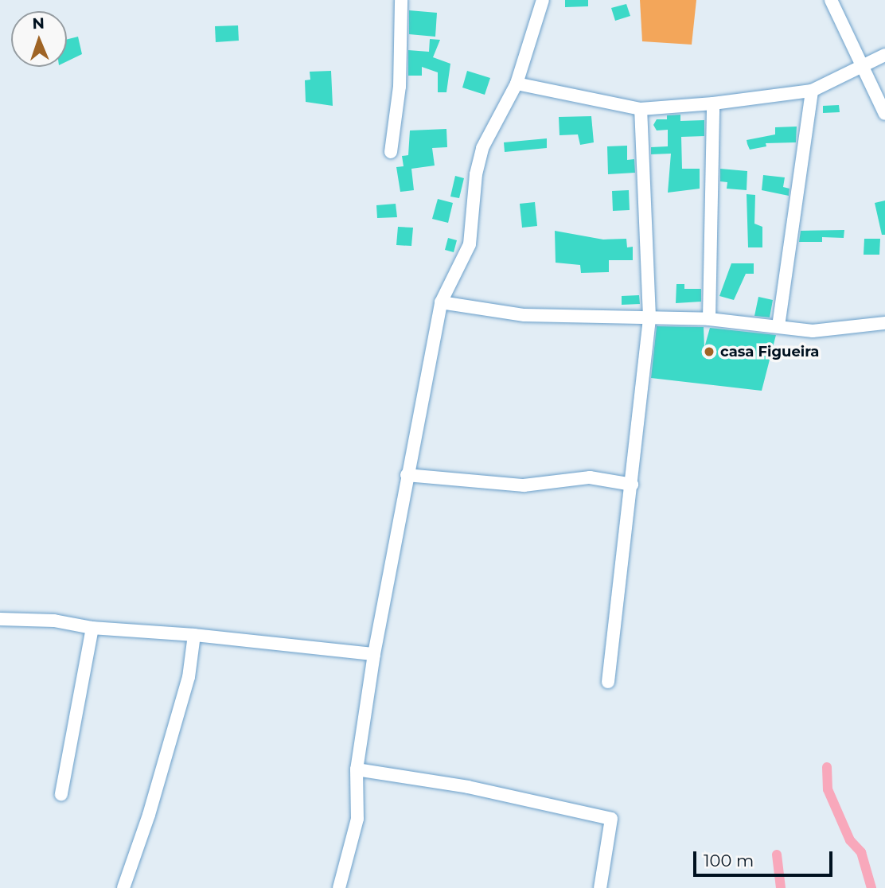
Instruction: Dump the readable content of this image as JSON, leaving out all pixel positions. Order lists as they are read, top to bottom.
{
  "places": ["casa Figueira"],
  "scale_bar": "100 m",
  "north": "top"
}
